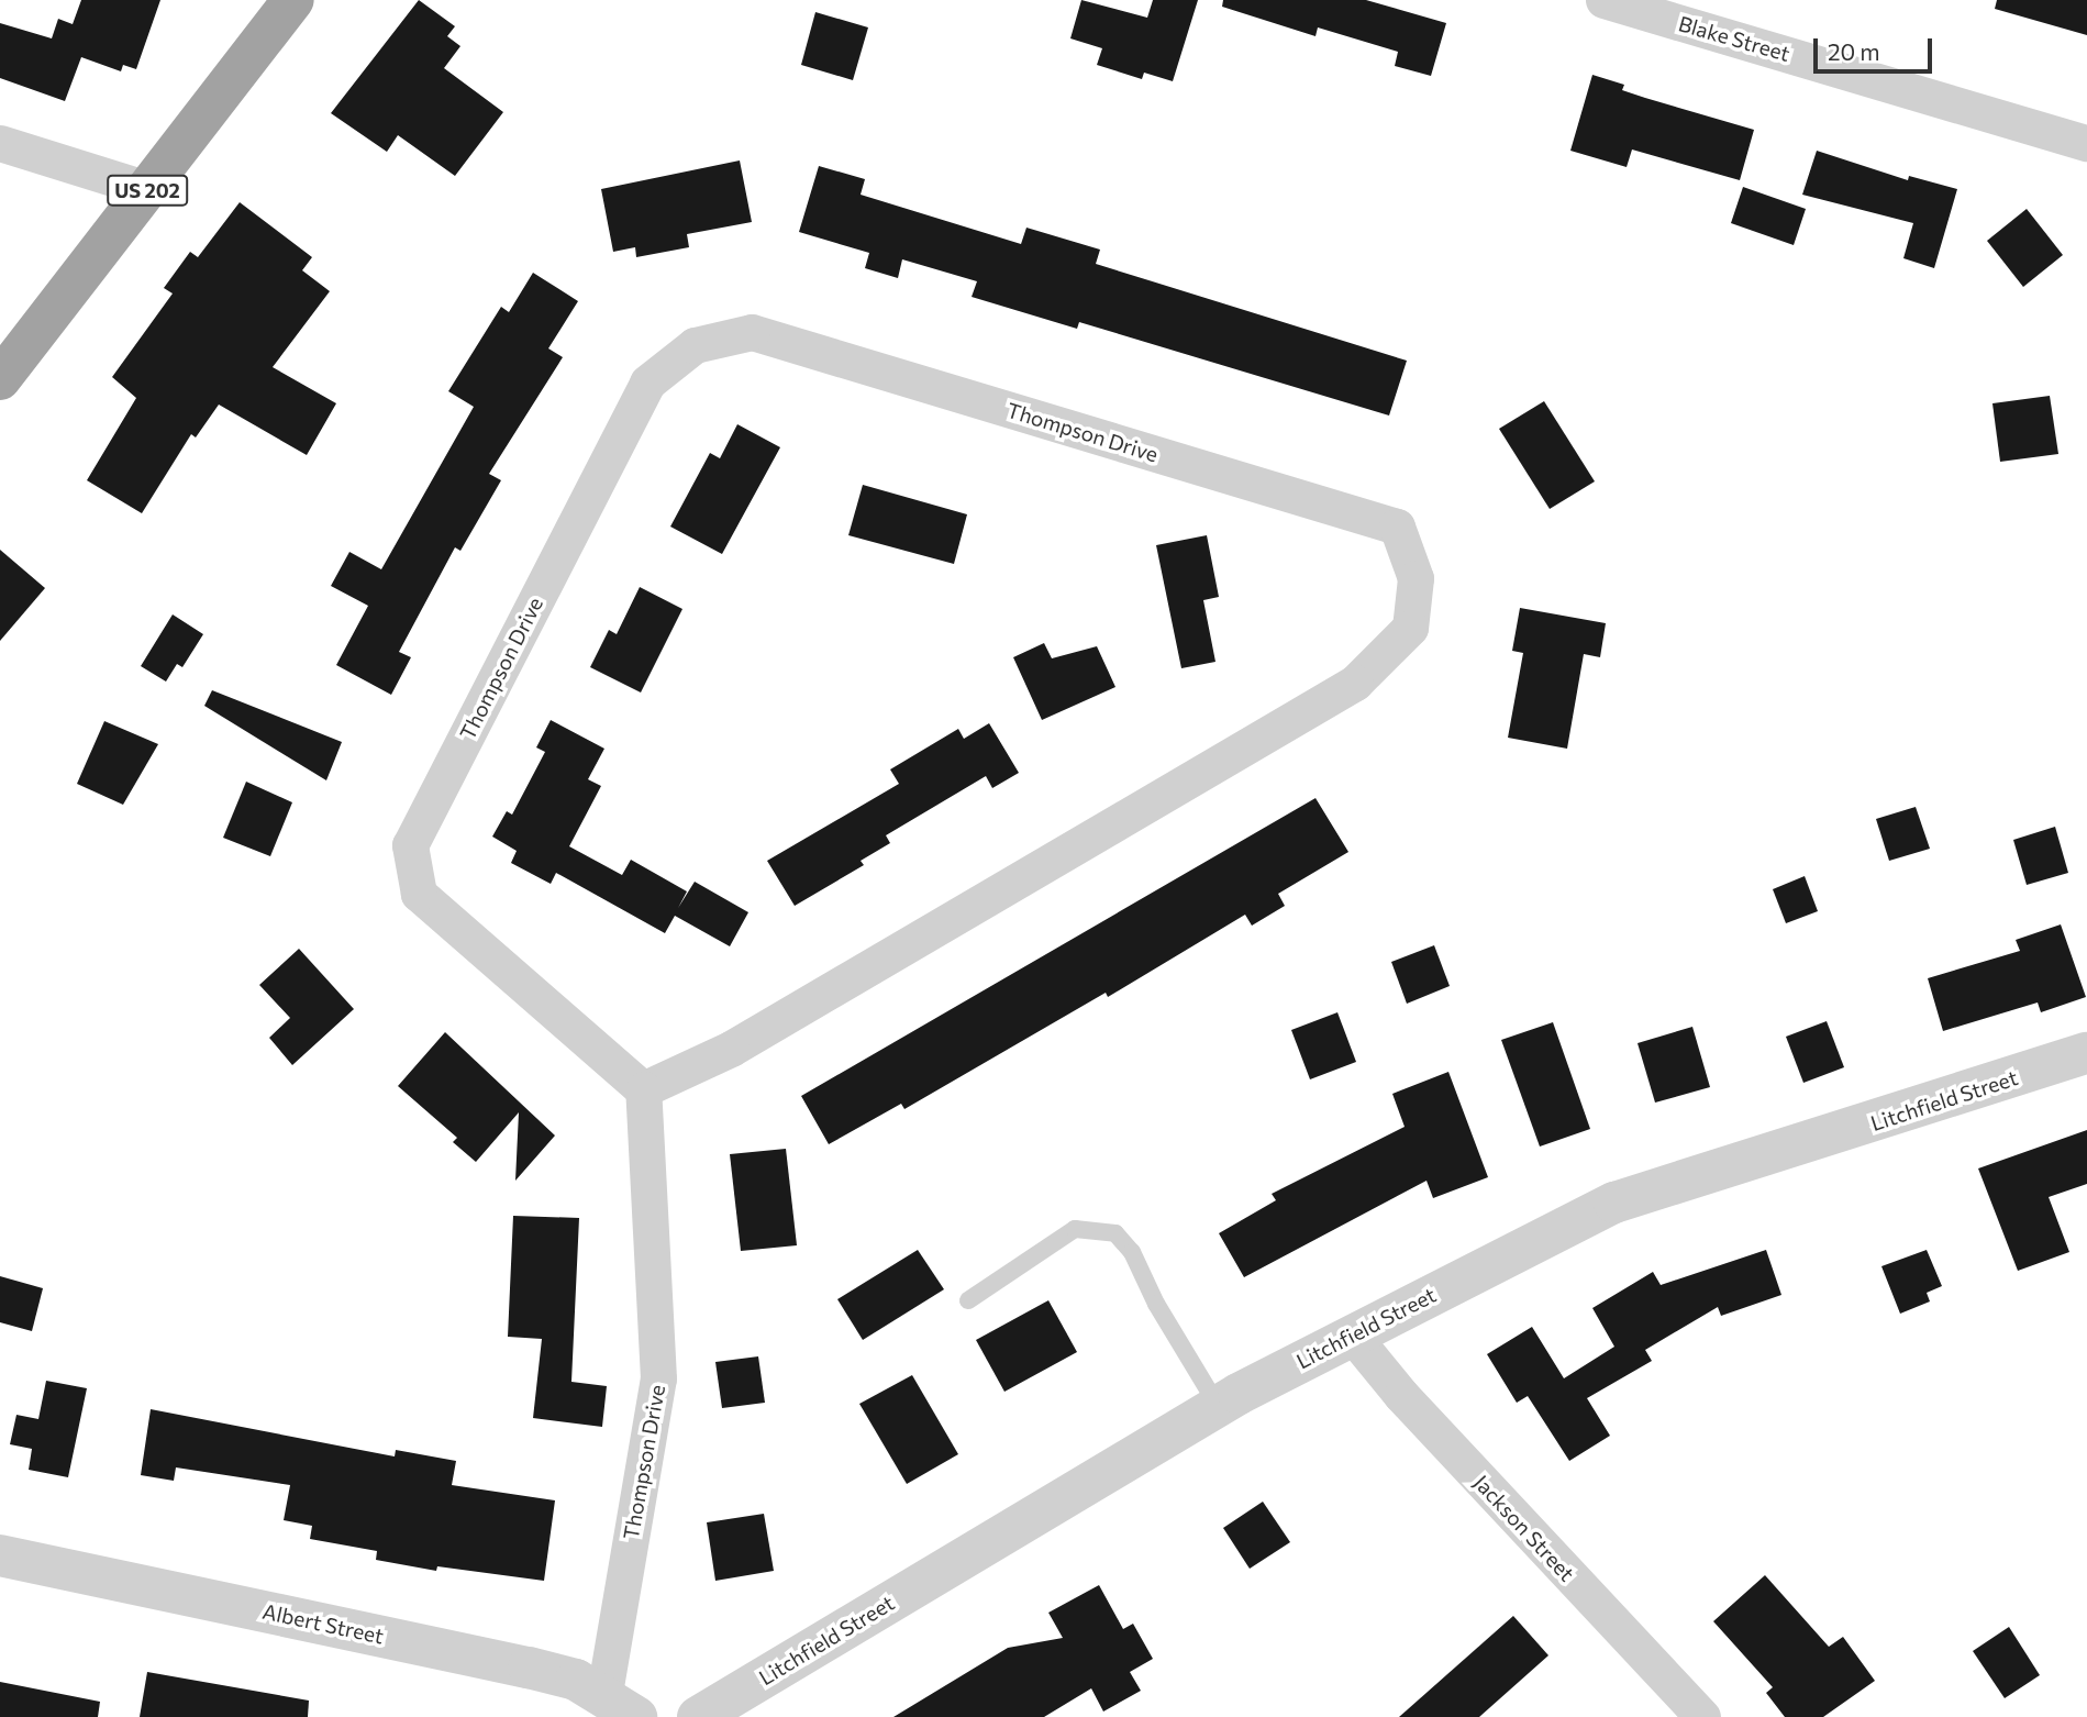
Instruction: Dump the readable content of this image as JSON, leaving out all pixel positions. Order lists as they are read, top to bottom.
{
  "streets": {
    "highway": ["US 202"],
    "street": [
      "Blake Street",
      "Thompson Drive",
      "Litchfield Street",
      "Jackson Street",
      "Albert Street"
    ]
  },
  "crossings": [
    ["Thompson Drive", "Albert Street"],
    ["Litchfield Street", "Jackson Street"]
  ],
  "scale_bar": "20 m"
}
